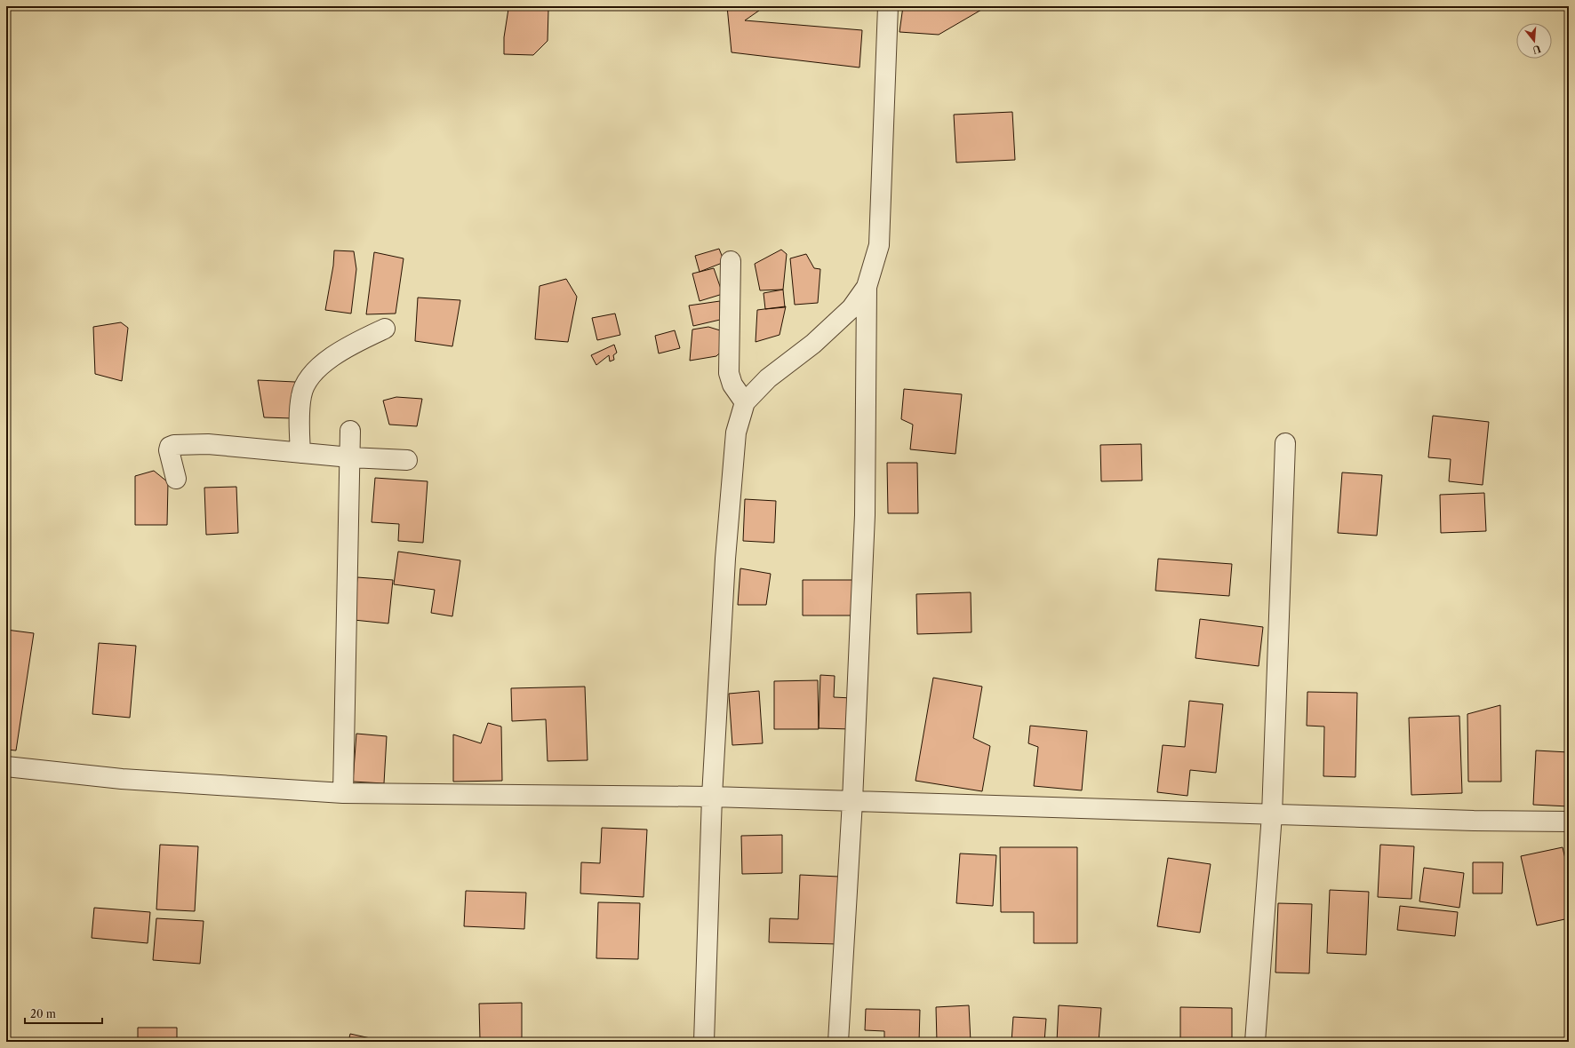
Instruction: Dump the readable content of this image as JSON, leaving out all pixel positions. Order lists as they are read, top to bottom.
{
  "scale_bar": "20 m",
  "north": "bottom"
}
